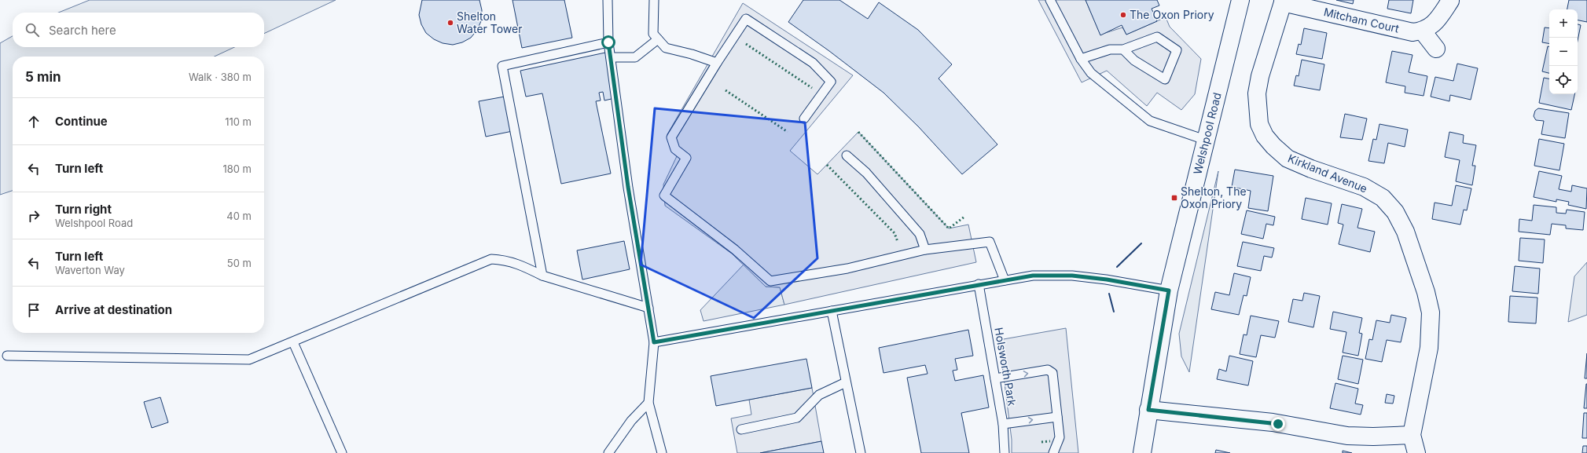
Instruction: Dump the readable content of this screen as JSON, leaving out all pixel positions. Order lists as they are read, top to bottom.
{
  "streets": {
    "street": ["Mitcham Court", "Welshpool Road", "Kirkland Avenue"],
    "lane": ["Holsworth Park"]
  },
  "crossings": [
    ["Mitcham Court", "Kirkland Avenue"]
  ],
  "places": {
    "other": ["The Oxon Priory", "Shelton Water Tower"],
    "transit": ["Shelton, The Oxon Priory"]
  },
  "page": {
    "map_buttons": ["+", "−"],
    "search": "Search here",
    "heading": ["5 min", "Walk · 380 m"],
    "list": [
      ["Continue", "110 m"],
      ["Turn left", "180 m"],
      ["Turn right", "Welshpool Road", "40 m"],
      ["Turn left", "Waverton Way", "50 m"],
      "Arrive at destination"
    ]
  }
}
